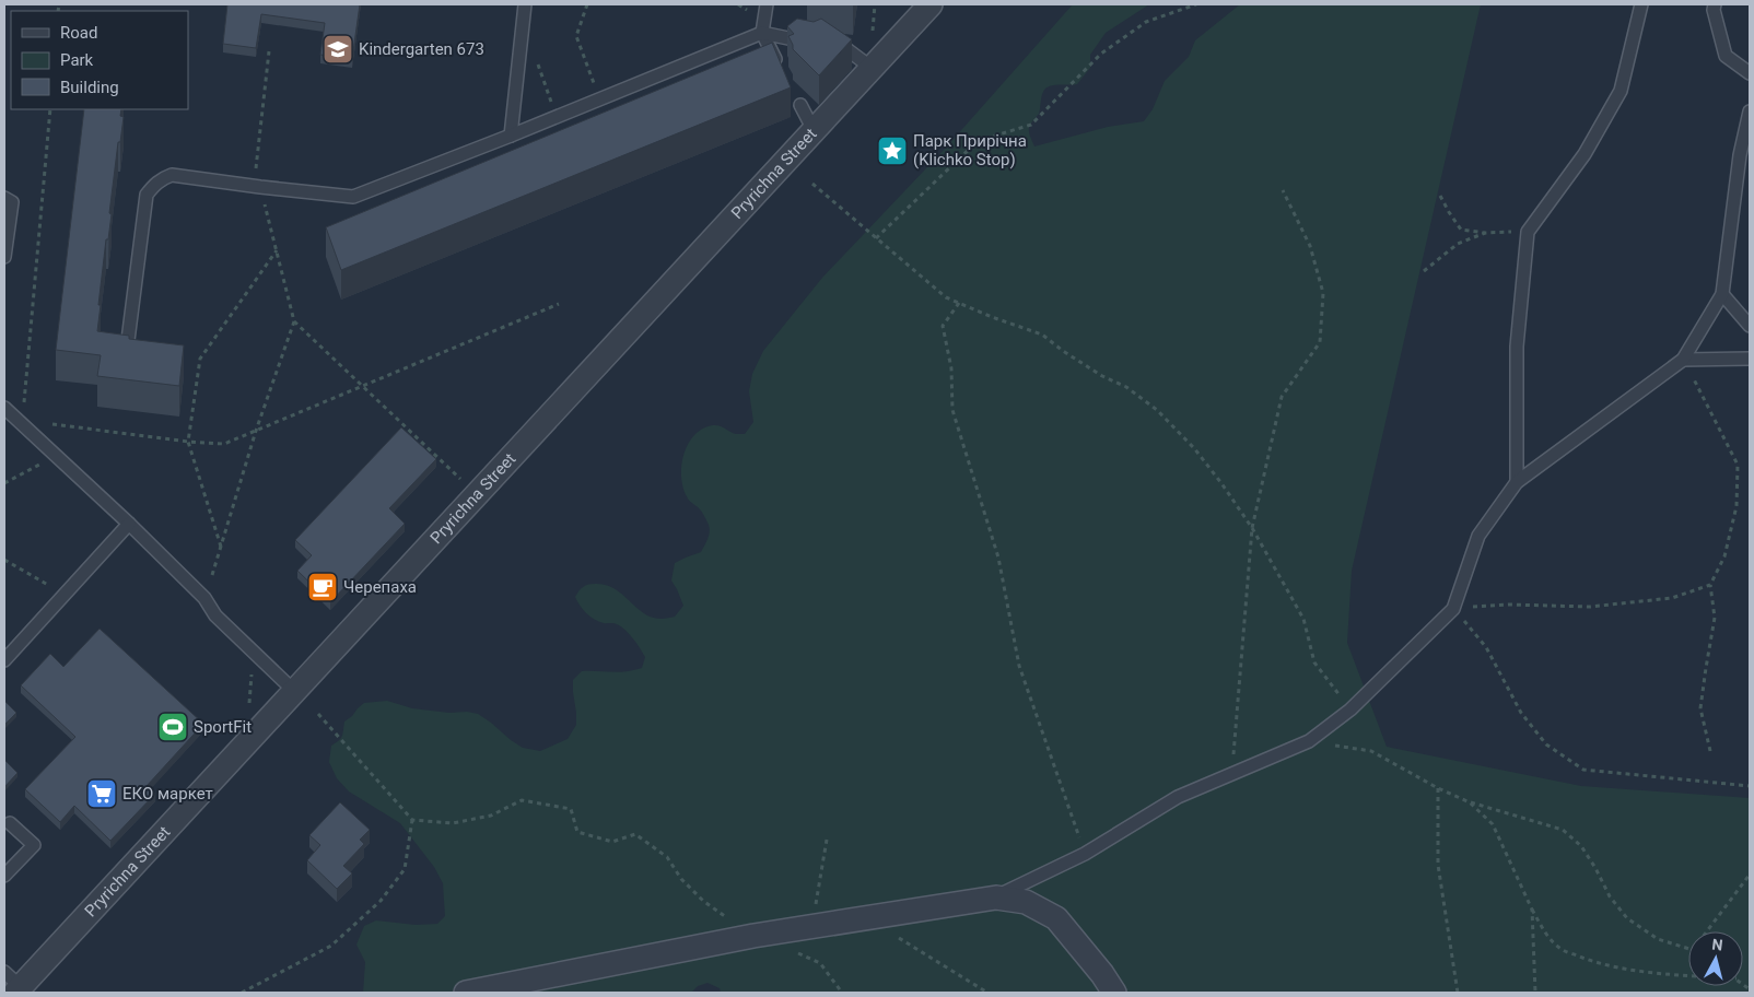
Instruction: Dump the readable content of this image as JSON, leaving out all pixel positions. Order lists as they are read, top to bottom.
{
  "streets": {
    "street": ["Pryrichna Street"]
  },
  "places": {
    "school or university": ["Kindergarten 673"],
    "place": ["Парк Прирічна (Klichko Stop)"],
    "cafe": ["Черепаха"],
    "sports": ["SportFit"],
    "supermarket": ["ЕКО маркет"]
  },
  "legend": ["Road", "Park", "Building"],
  "north": "top"
}
